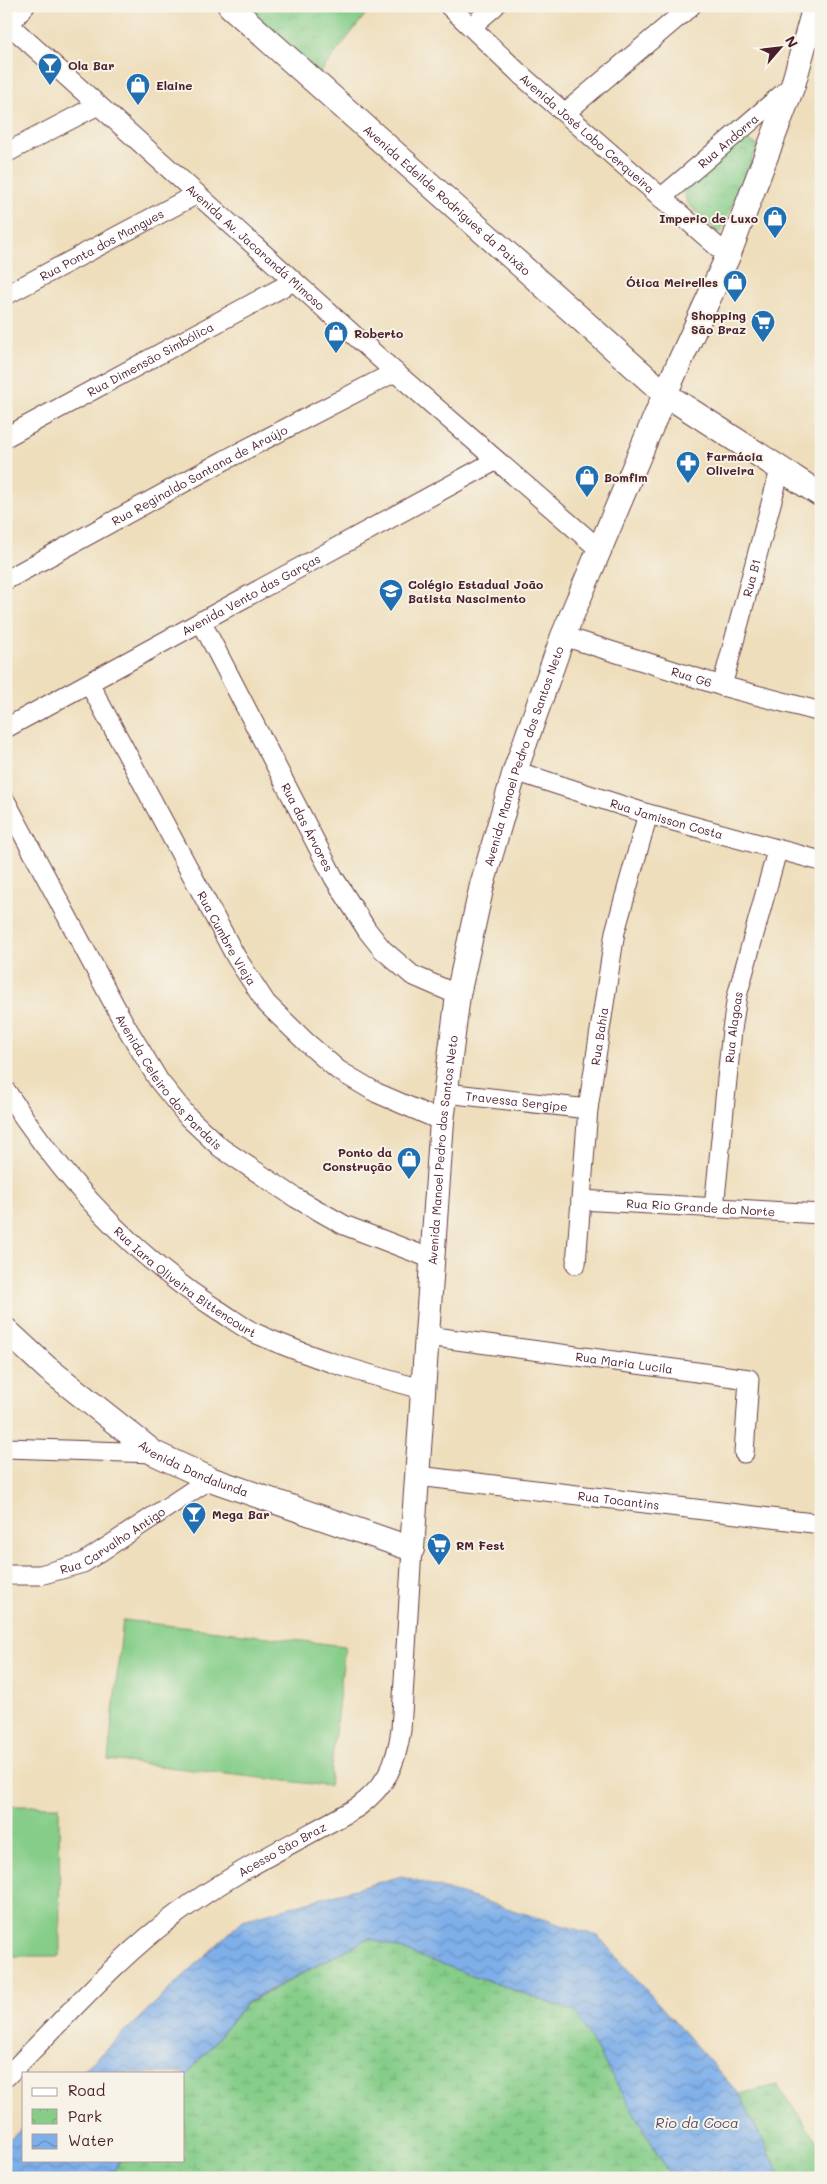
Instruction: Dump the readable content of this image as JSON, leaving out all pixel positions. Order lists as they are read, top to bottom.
{
  "streets": {
    "street": [
      "Avenida José Lobo Cerqueira",
      "Rua Andorra",
      "Avenida Edeilde Rodrigues da Paixão",
      "Rua Ponta dos Mangues",
      "Avenida Av. Jacarandá Mimoso",
      "Rua Dimensão Simbólica",
      "Rua Reginaldo Santana de Araújo",
      "Rua B1",
      "Avenida Vento das Garças",
      "Rua G6",
      "Avenida Manoel Pedro dos Santos Neto",
      "Rua Jamisson Costa",
      "Rua das Árvores",
      "Rua Cumbre Vieja",
      "Rua Alagoas",
      "Rua Bahia",
      "Avenida Celeiro dos Pardais",
      "Travessa Sergipe",
      "Rua Rio Grande do Norte",
      "Rua Iara Oliveira Bittencourt",
      "Rua Maria Lucila",
      "Avenida Dandalunda",
      "Rua Tocantins",
      "Rua Carvalho Antigo",
      "Acesso São Braz"
    ]
  },
  "crossings": [
    ["Avenida José Lobo Cerqueira", "Rua Andorra"],
    ["Avenida José Lobo Cerqueira", "Avenida Manoel Pedro dos Santos Neto"],
    ["Rua Andorra", "Avenida Manoel Pedro dos Santos Neto"],
    ["Avenida Edeilde Rodrigues da Paixão", "Rua B1"],
    ["Avenida Edeilde Rodrigues da Paixão", "Avenida Manoel Pedro dos Santos Neto"],
    ["Rua Ponta dos Mangues", "Avenida Av. Jacarandá Mimoso"],
    ["Avenida Av. Jacarandá Mimoso", "Rua Dimensão Simbólica"],
    ["Avenida Av. Jacarandá Mimoso", "Rua Reginaldo Santana de Araújo"],
    ["Avenida Av. Jacarandá Mimoso", "Avenida Vento das Garças"],
    ["Avenida Av. Jacarandá Mimoso", "Avenida Manoel Pedro dos Santos Neto"],
    ["Rua B1", "Rua G6"],
    ["Avenida Vento das Garças", "Rua das Árvores"],
    ["Avenida Vento das Garças", "Rua Cumbre Vieja"],
    ["Rua G6", "Avenida Manoel Pedro dos Santos Neto"],
    ["Avenida Manoel Pedro dos Santos Neto", "Rua Jamisson Costa"],
    ["Avenida Manoel Pedro dos Santos Neto", "Rua das Árvores"],
    ["Avenida Manoel Pedro dos Santos Neto", "Rua Cumbre Vieja"],
    ["Avenida Manoel Pedro dos Santos Neto", "Avenida Celeiro dos Pardais"],
    ["Avenida Manoel Pedro dos Santos Neto", "Travessa Sergipe"],
    ["Avenida Manoel Pedro dos Santos Neto", "Rua Iara Oliveira Bittencourt"],
    ["Avenida Manoel Pedro dos Santos Neto", "Rua Maria Lucila"],
    ["Avenida Manoel Pedro dos Santos Neto", "Avenida Dandalunda"],
    ["Avenida Manoel Pedro dos Santos Neto", "Rua Tocantins"],
    ["Avenida Manoel Pedro dos Santos Neto", "Acesso São Braz"],
    ["Rua Jamisson Costa", "Rua Alagoas"],
    ["Rua Jamisson Costa", "Rua Bahia"],
    ["Rua Alagoas", "Rua Rio Grande do Norte"],
    ["Rua Bahia", "Travessa Sergipe"],
    ["Rua Bahia", "Rua Rio Grande do Norte"],
    ["Avenida Dandalunda", "Rua Carvalho Antigo"],
    ["Avenida Dandalunda", "Acesso São Braz"]
  ],
  "water": ["Rio da Coca"],
  "places": {
    "bar": ["Ola Bar", "Mega Bar"],
    "shop": [
      "Elaine",
      "Imperio de Luxo",
      "Ótica Meirelles",
      "Roberto",
      "Bomfim",
      "Ponto da Construção"
    ],
    "supermarket": ["Shopping São Braz", "RM Fest"],
    "pharmacy": ["Farmácia Oliveira"],
    "school or university": ["Colégio Estadual João Batista Nascimento"]
  },
  "legend": ["Road", "Park", "Water"],
  "north": "top right"
}
